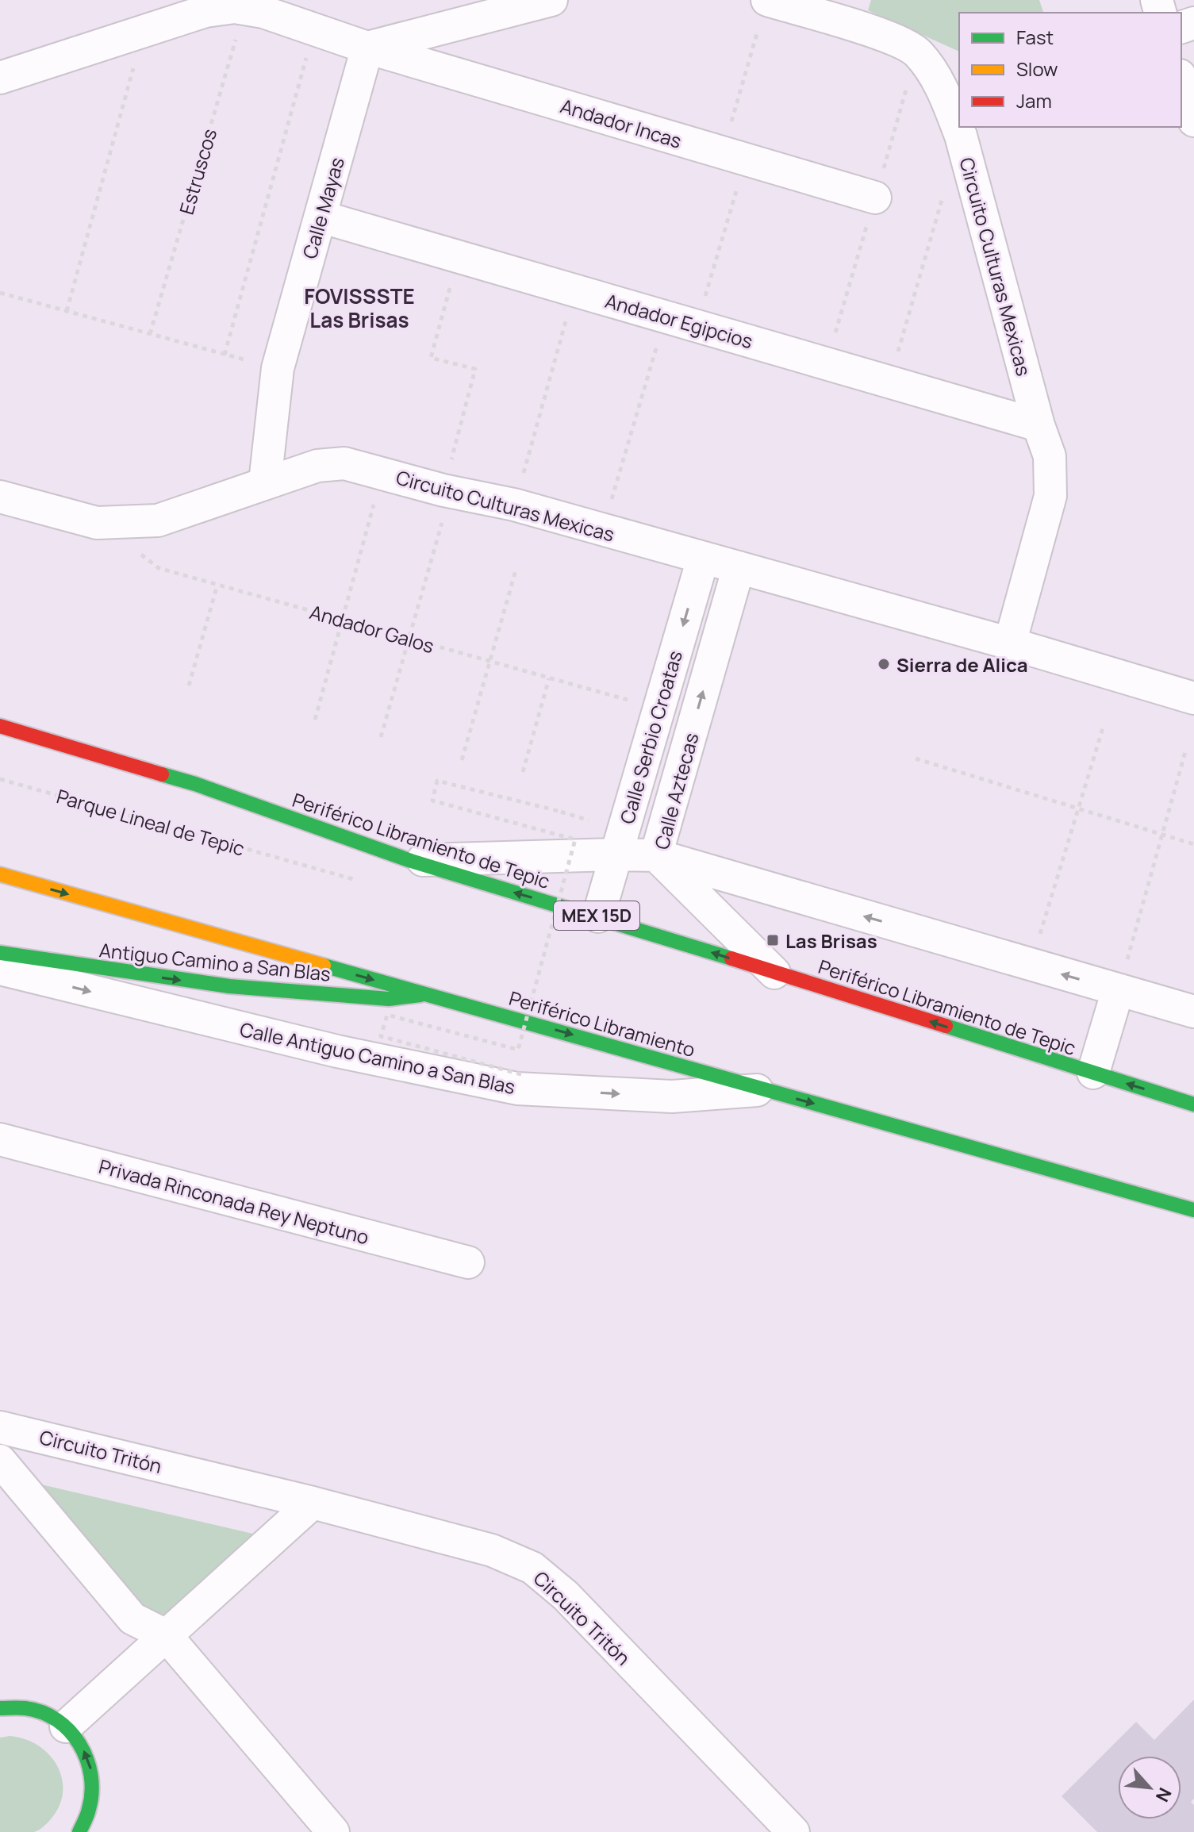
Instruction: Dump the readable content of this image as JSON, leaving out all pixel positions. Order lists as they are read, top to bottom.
{
  "streets": {
    "main road": [
      "Periférico Libramiento de Tepic",
      "MEX 15D",
      "Antiguo Camino a San Blas",
      "Periférico Libramiento"
    ],
    "street": [
      "Andador Incas",
      "Calle Mayas",
      "Circuito Culturas Mexicas",
      "Andador Egipcios",
      "Calle Serbio Croatas",
      "Calle Aztecas",
      "Calle Antiguo Camino a San Blas",
      "Privada Rinconada Rey Neptuno",
      "Circuito Tritón"
    ],
    "path": ["Estruscos", "Andador Galos", "Parque Lineal de Tepic"]
  },
  "crossings": [
    ["Andador Incas", "Calle Mayas"],
    ["Calle Mayas", "Circuito Culturas Mexicas"],
    ["Calle Mayas", "Andador Egipcios"],
    ["Circuito Culturas Mexicas", "Andador Egipcios"],
    ["Circuito Culturas Mexicas", "Andador Galos"],
    ["Circuito Culturas Mexicas", "Calle Serbio Croatas"],
    ["Circuito Culturas Mexicas", "Calle Aztecas"],
    ["Andador Galos", "Calle Serbio Croatas"],
    ["Calle Serbio Croatas", "Periférico Libramiento de Tepic"],
    ["Calle Aztecas", "Periférico Libramiento de Tepic"],
    ["Antiguo Camino a San Blas", "Periférico Libramiento"],
    ["Periférico Libramiento", "Calle Antiguo Camino a San Blas"]
  ],
  "one_way": [
    "Calle Serbio Croatas",
    "Calle Aztecas",
    "Periférico Libramiento de Tepic",
    "Antiguo Camino a San Blas",
    "Periférico Libramiento"
  ],
  "districts": ["FOVISSSTE Las Brisas"],
  "places": {
    "other": ["Sierra de Alica"],
    "transit": ["Las Brisas"]
  },
  "legend": ["Fast", "Slow", "Jam"],
  "north": "bottom right"
}
